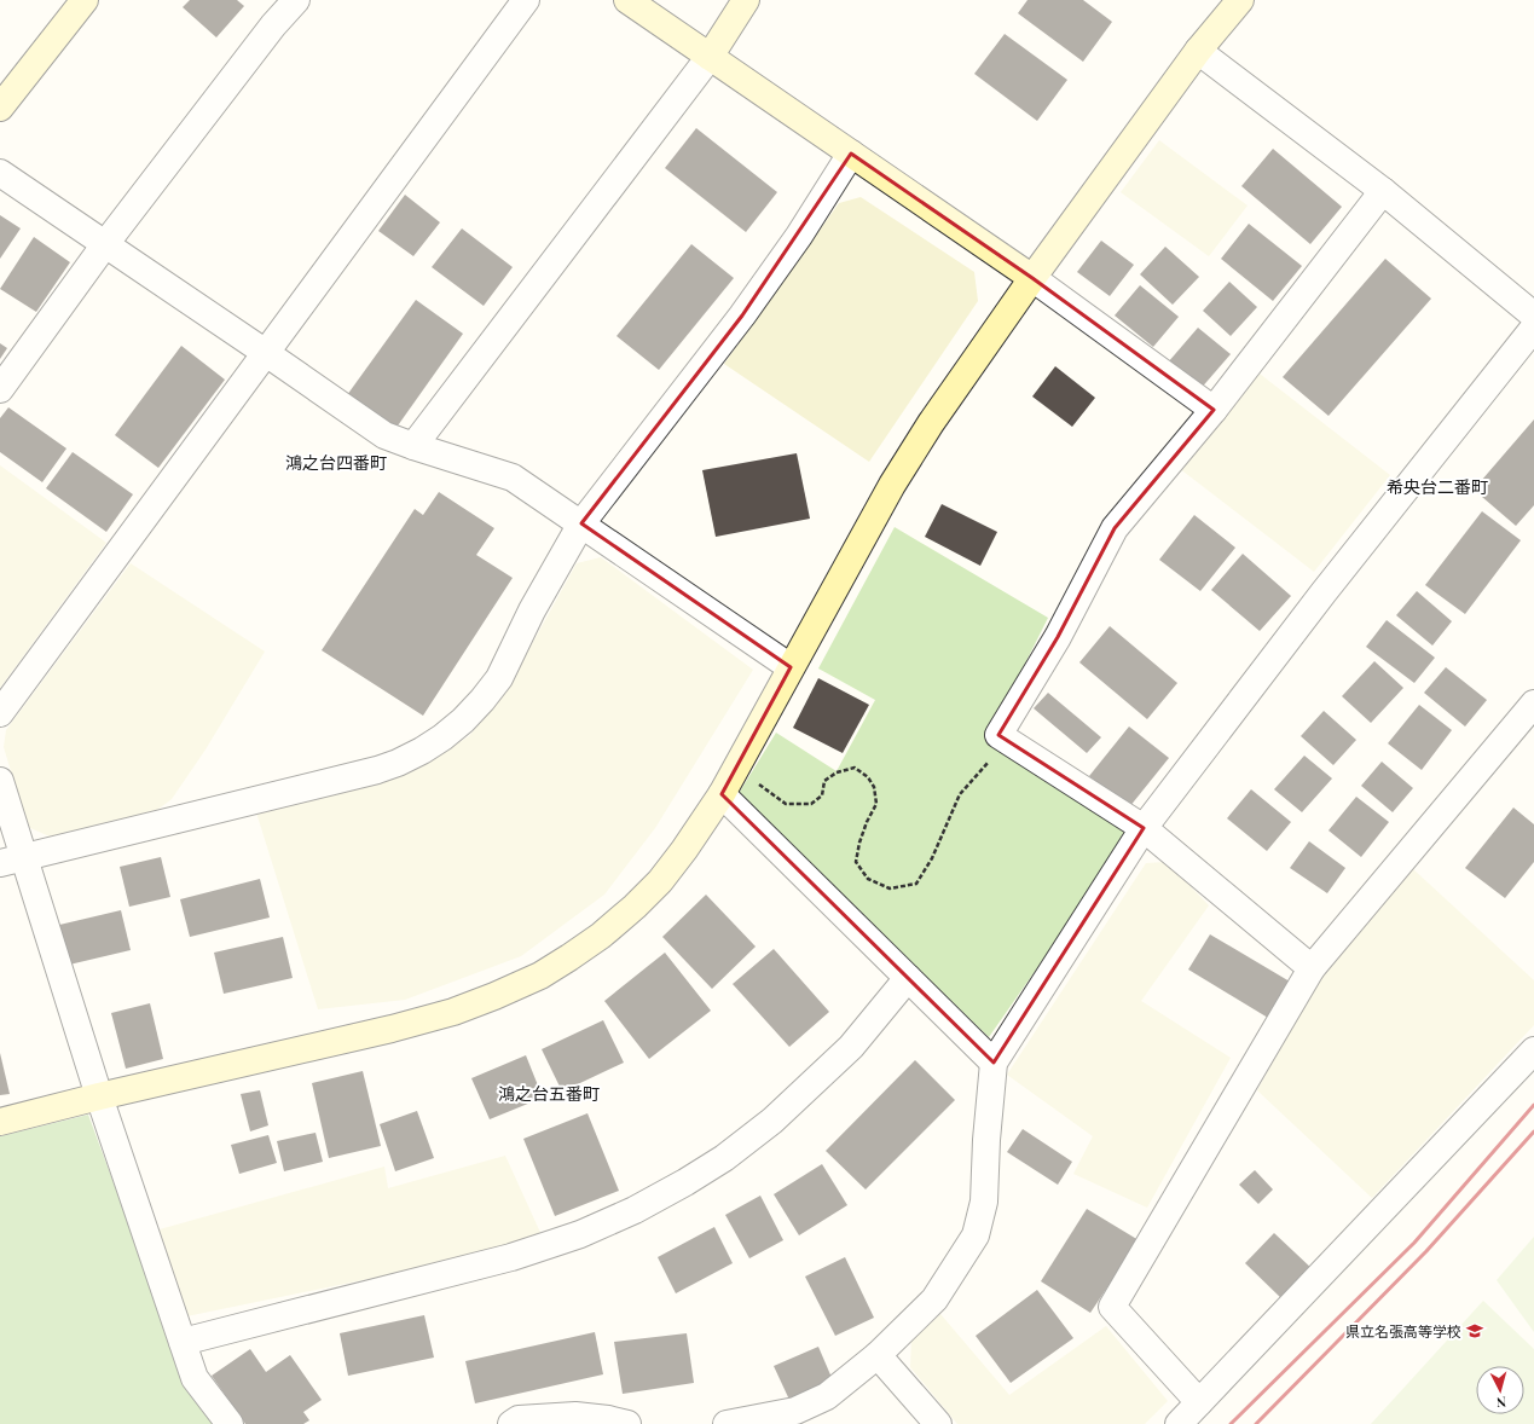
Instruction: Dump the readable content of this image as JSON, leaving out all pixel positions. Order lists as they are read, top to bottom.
{
  "districts": ["鴻之台四番町", "希央台二番町", "鴻之台五番町"],
  "places": {
    "school or university": ["県立名張高等学校"]
  },
  "north": "bottom"
}
